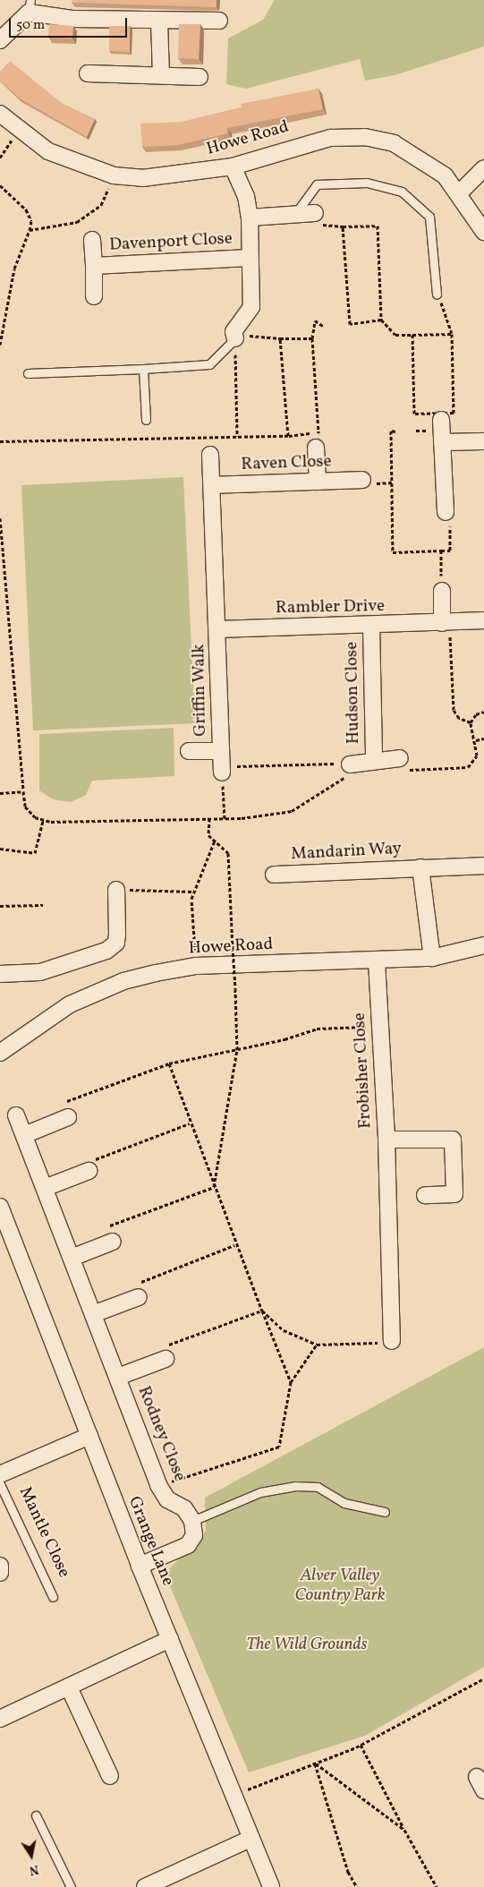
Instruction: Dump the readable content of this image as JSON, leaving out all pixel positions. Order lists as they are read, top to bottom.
{
  "streets": {
    "street": [
      "Howe Road",
      "Davenport Close",
      "Raven Close",
      "Rambler Drive",
      "Griffin Walk",
      "Hudson Close",
      "Mandarin Way",
      "Frobisher Close",
      "Rodney Close",
      "Mantle Close",
      "Grange Lane"
    ]
  },
  "crossings": [
    ["Howe Road", "Mandarin Way"],
    ["Howe Road", "Frobisher Close"],
    ["Rambler Drive", "Griffin Walk"],
    ["Rambler Drive", "Hudson Close"],
    ["Mantle Close", "Grange Lane"]
  ],
  "parks": ["Alver Valley Country Park", "The Wild Grounds"],
  "scale_bar": "50 m",
  "north": "bottom"
}
